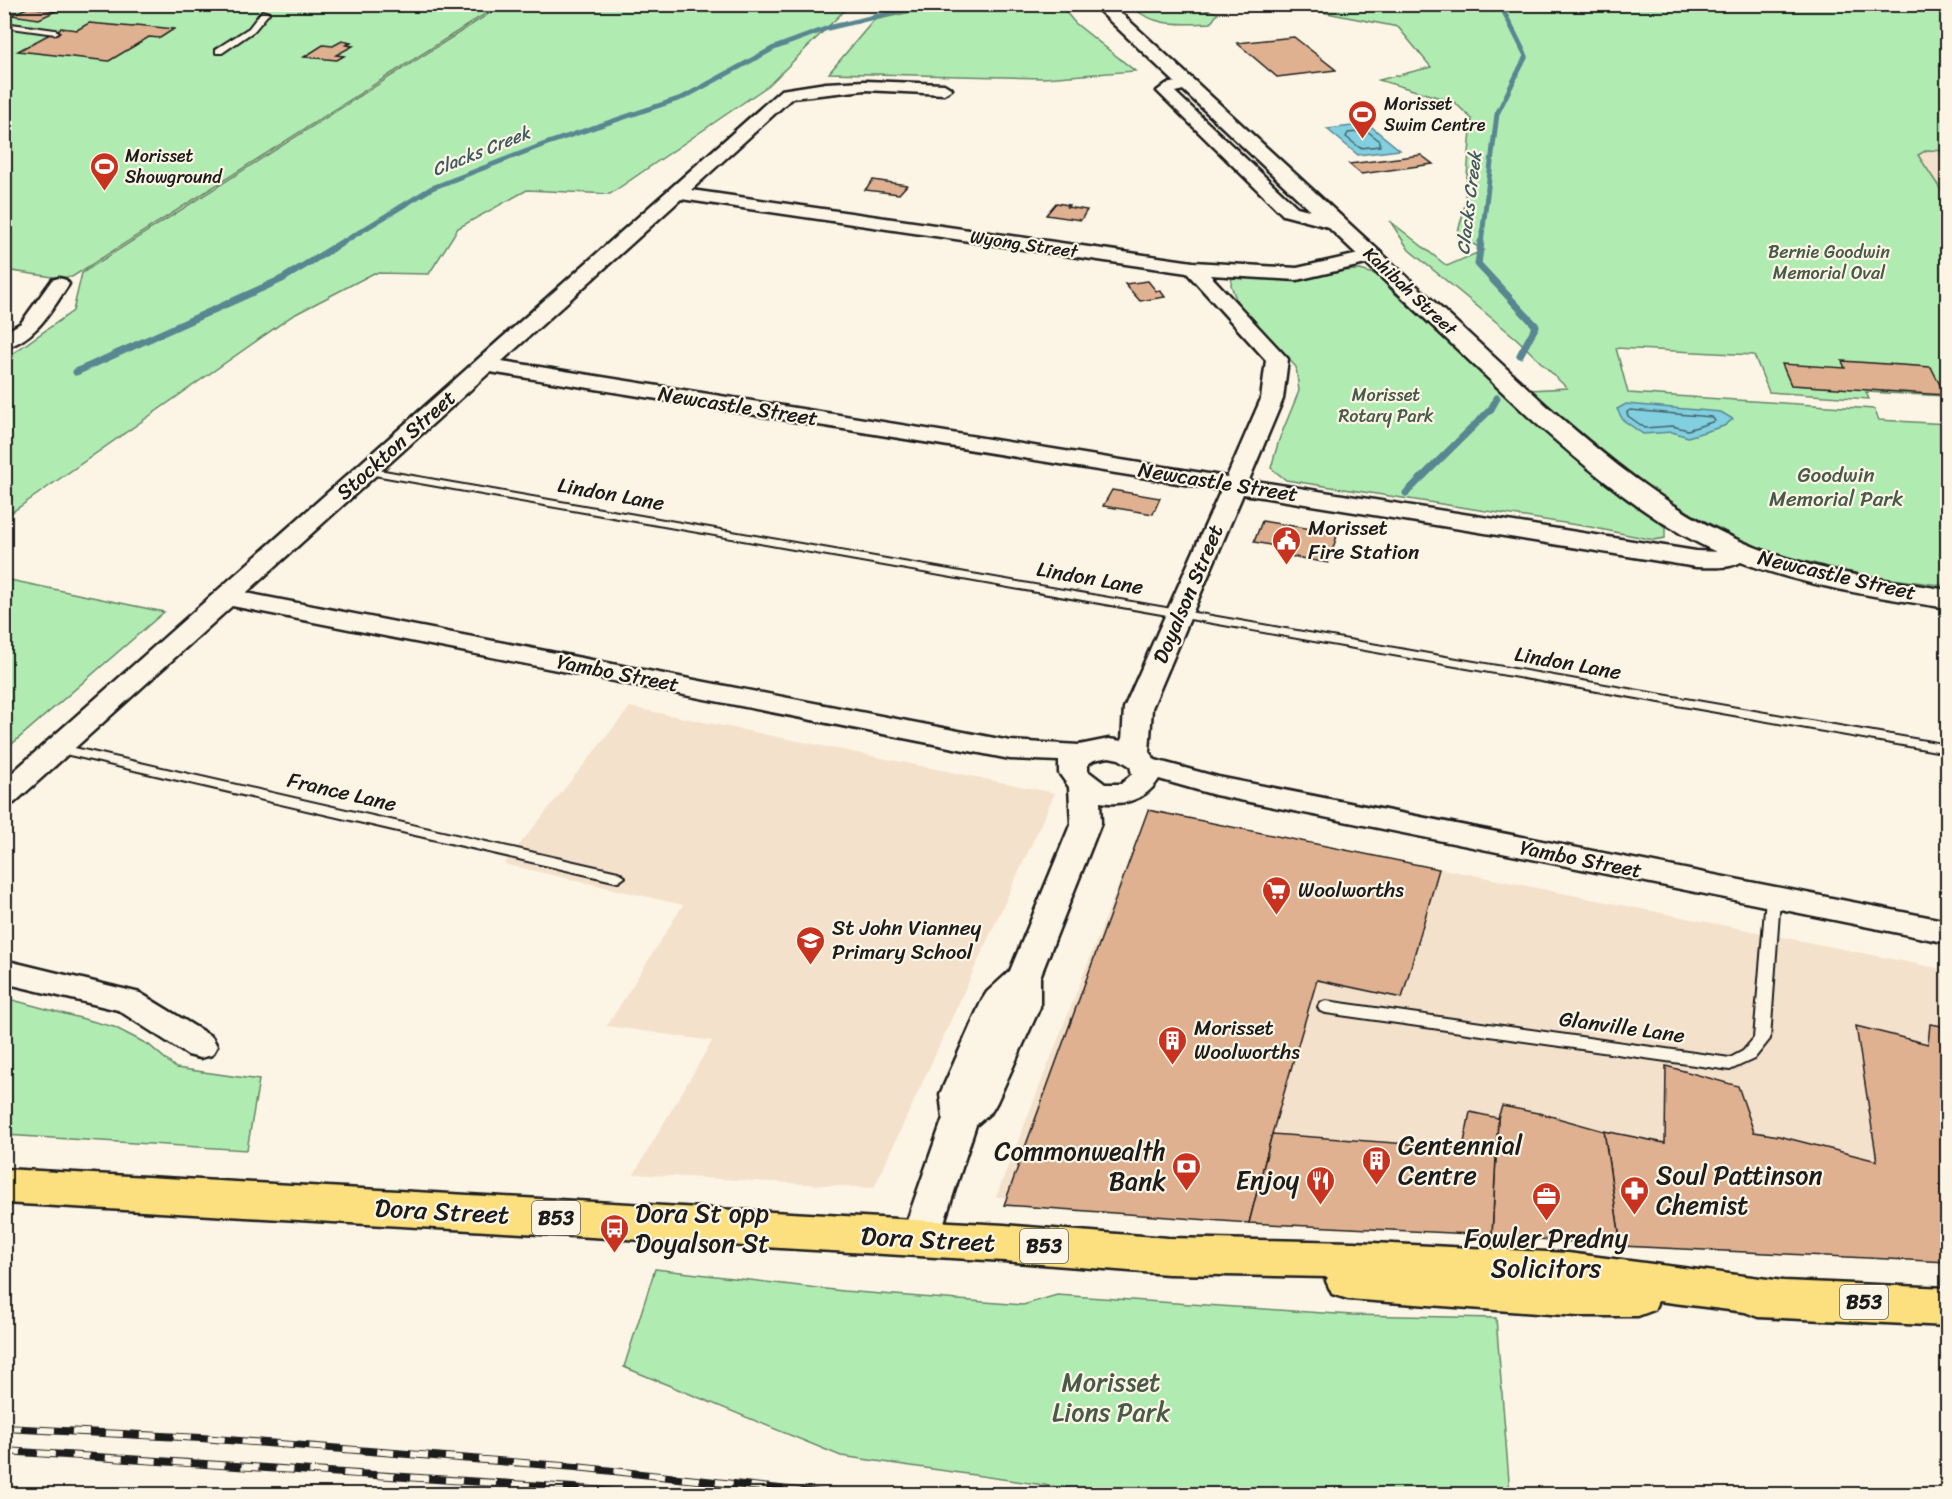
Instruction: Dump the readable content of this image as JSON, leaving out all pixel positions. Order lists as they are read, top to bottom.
{
  "streets": {
    "main road": ["Dora Street", "B53"],
    "street": [
      "Wyong Street",
      "Kahibah Street",
      "Newcastle Street",
      "Stockton Street",
      "Doyalson Street",
      "Yambo Street"
    ],
    "lane": ["Lindon Lane", "France Lane", "Glanville Lane"]
  },
  "crossings": [
    ["Wyong Street", "Kahibah Street"],
    ["Wyong Street", "Stockton Street"],
    ["Wyong Street", "Doyalson Street"],
    ["Kahibah Street", "Newcastle Street"],
    ["Newcastle Street", "Stockton Street"],
    ["Newcastle Street", "Doyalson Street"],
    ["Stockton Street", "Lindon Lane"],
    ["Stockton Street", "Yambo Street"],
    ["Stockton Street", "France Lane"],
    ["Lindon Lane", "Doyalson Street"],
    ["Doyalson Street", "Yambo Street"],
    ["Yambo Street", "Glanville Lane"]
  ],
  "water": ["Clacks Creek"],
  "parks": [
    "Bernie Goodwin Memorial Oval",
    "Morisset Rotary Park",
    "Goodwin Memorial Park",
    "Morisset Lions Park"
  ],
  "places": {
    "sports": ["Morisset Swim Centre", "Morisset Showground"],
    "public building": ["Morisset Fire Station"],
    "supermarket": ["Woolworths"],
    "school or university": ["St John Vianney Primary School"],
    "building": ["Morisset Woolworths", "Centennial Centre"],
    "bank": ["Commonwealth Bank"],
    "restaurant": ["Enjoy"],
    "pharmacy": ["Soul Pattinson Chemist"],
    "office": ["Fowler Predny Solicitors"],
    "bus stop": ["Dora St opp Doyalson St"]
  }
}
